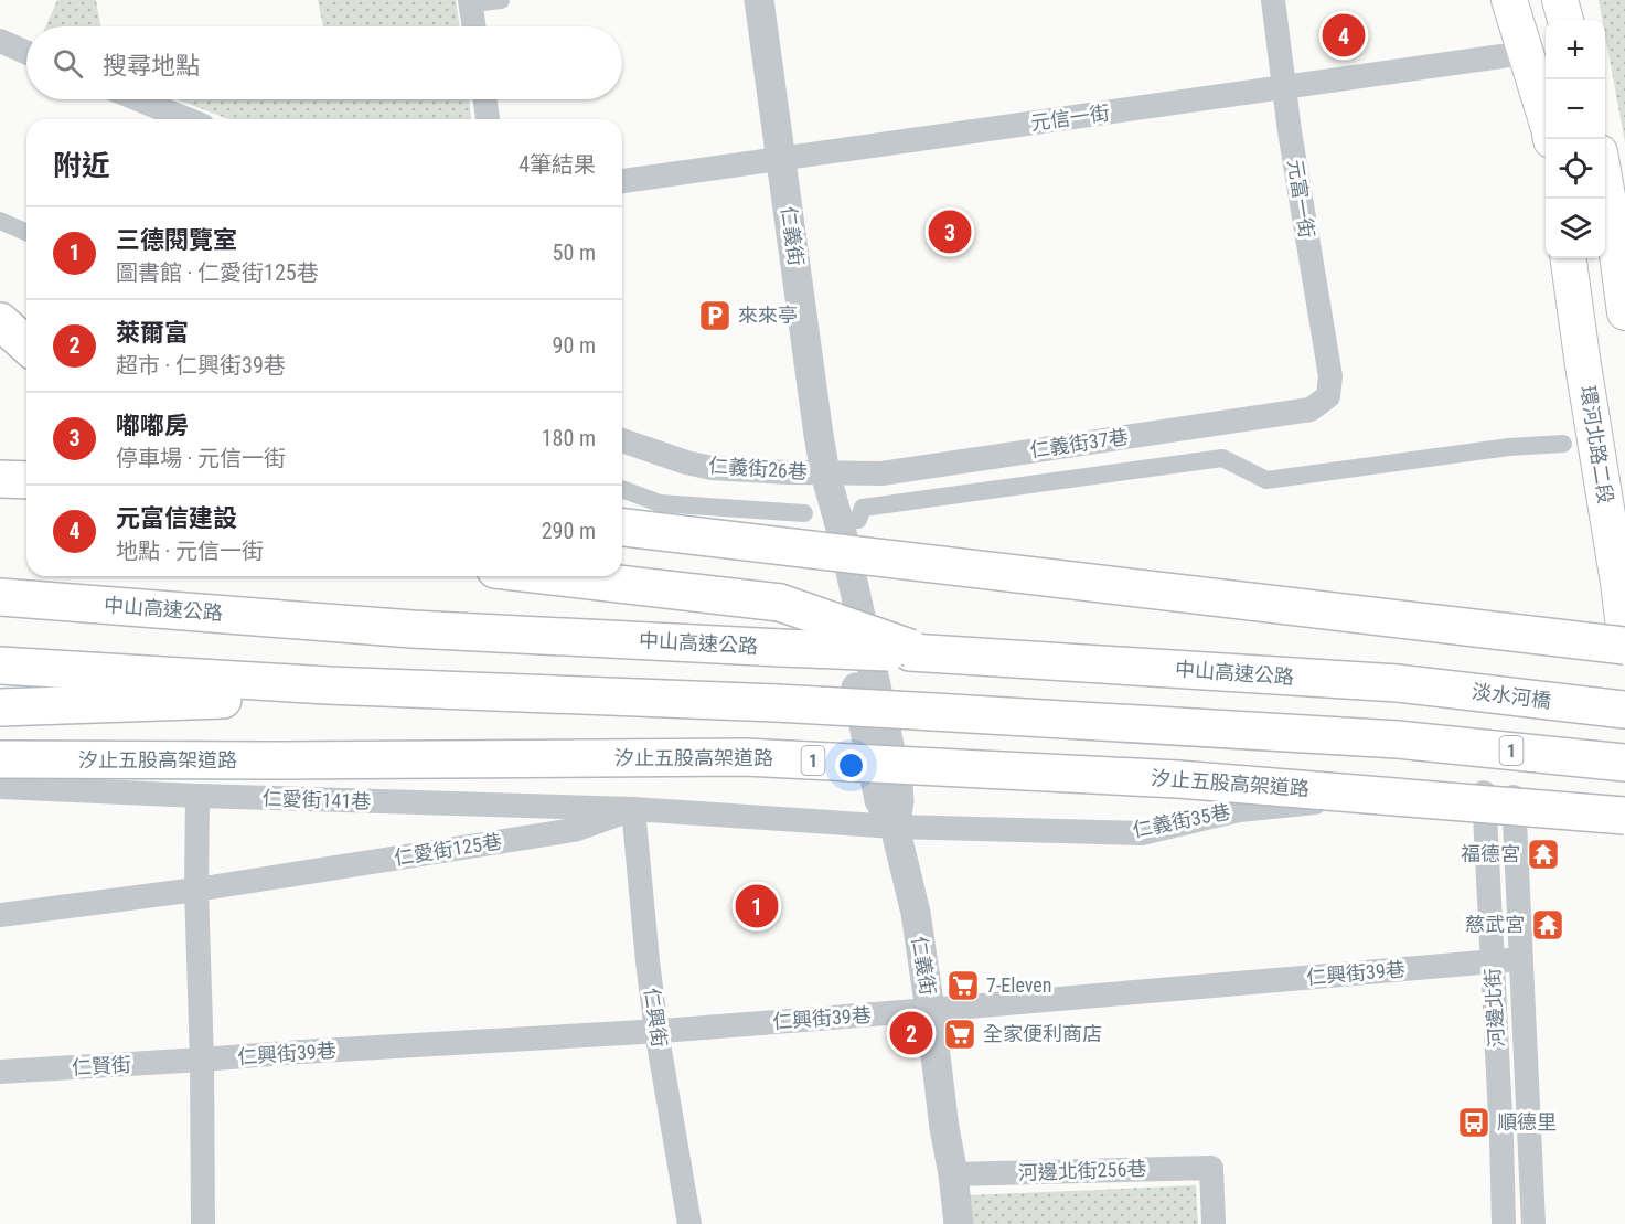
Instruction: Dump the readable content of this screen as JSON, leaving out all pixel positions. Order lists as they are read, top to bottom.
{
  "streets": {
    "highway": [
      "中山高速公路",
      "淡水河橋",
      "1",
      "汐止五股高架道路"
    ],
    "main road": ["環河北路二段"],
    "street": [
      "元信一街",
      "元富一街",
      "仁義街",
      "仁義街37巷",
      "仁義街26巷",
      "仁愛街141巷",
      "仁義街35巷",
      "仁愛街125巷",
      "仁興街39巷",
      "河邊北街",
      "仁興街",
      "仁賢街",
      "河邊北街256巷"
    ]
  },
  "crossings": [
    ["元信一街", "元富一街"],
    ["元信一街", "仁義街"],
    ["元富一街", "仁義街37巷"],
    ["仁義街", "仁義街37巷"],
    ["仁義街", "仁義街26巷"],
    ["仁義街", "仁義街35巷"],
    ["仁義街", "仁愛街125巷"],
    ["仁義街", "仁興街39巷"],
    ["仁義街", "河邊北街256巷"],
    ["仁義街37巷", "仁義街26巷"],
    ["中山高速公路", "淡水河橋"],
    ["仁愛街141巷", "仁愛街125巷"],
    ["仁愛街141巷", "仁興街"],
    ["仁義街35巷", "仁愛街125巷"],
    ["仁義街35巷", "河邊北街"],
    ["仁愛街125巷", "仁興街"],
    ["仁興街39巷", "河邊北街"],
    ["仁興街39巷", "仁興街"],
    ["仁興街39巷", "仁賢街"]
  ],
  "places": {
    "parking": ["來來亭"],
    "temple": ["福德宮", "慈武宮"],
    "supermarket": ["7-Eleven", "全家便利商店"],
    "bus stop": ["順德里"]
  },
  "page": {
    "pins": [
      "4",
      "3",
      "1",
      "2"
    ],
    "map_buttons": ["+", "−"],
    "search": "搜尋地點",
    "heading": ["附近", "4筆結果"],
    "list": [
      {
        "mark": "1",
        "name": "三德閱覽室",
        "note": "圖書館 · 仁愛街125巷",
        "value": "50 m"
      },
      {
        "mark": "2",
        "name": "萊爾富",
        "note": "超市 · 仁興街39巷",
        "value": "90 m"
      },
      {
        "mark": "3",
        "name": "嘟嘟房",
        "note": "停車場 · 元信一街",
        "value": "180 m"
      },
      {
        "mark": "4",
        "name": "元富信建設",
        "note": "地點 · 元信一街",
        "value": "290 m"
      }
    ]
  }
}
